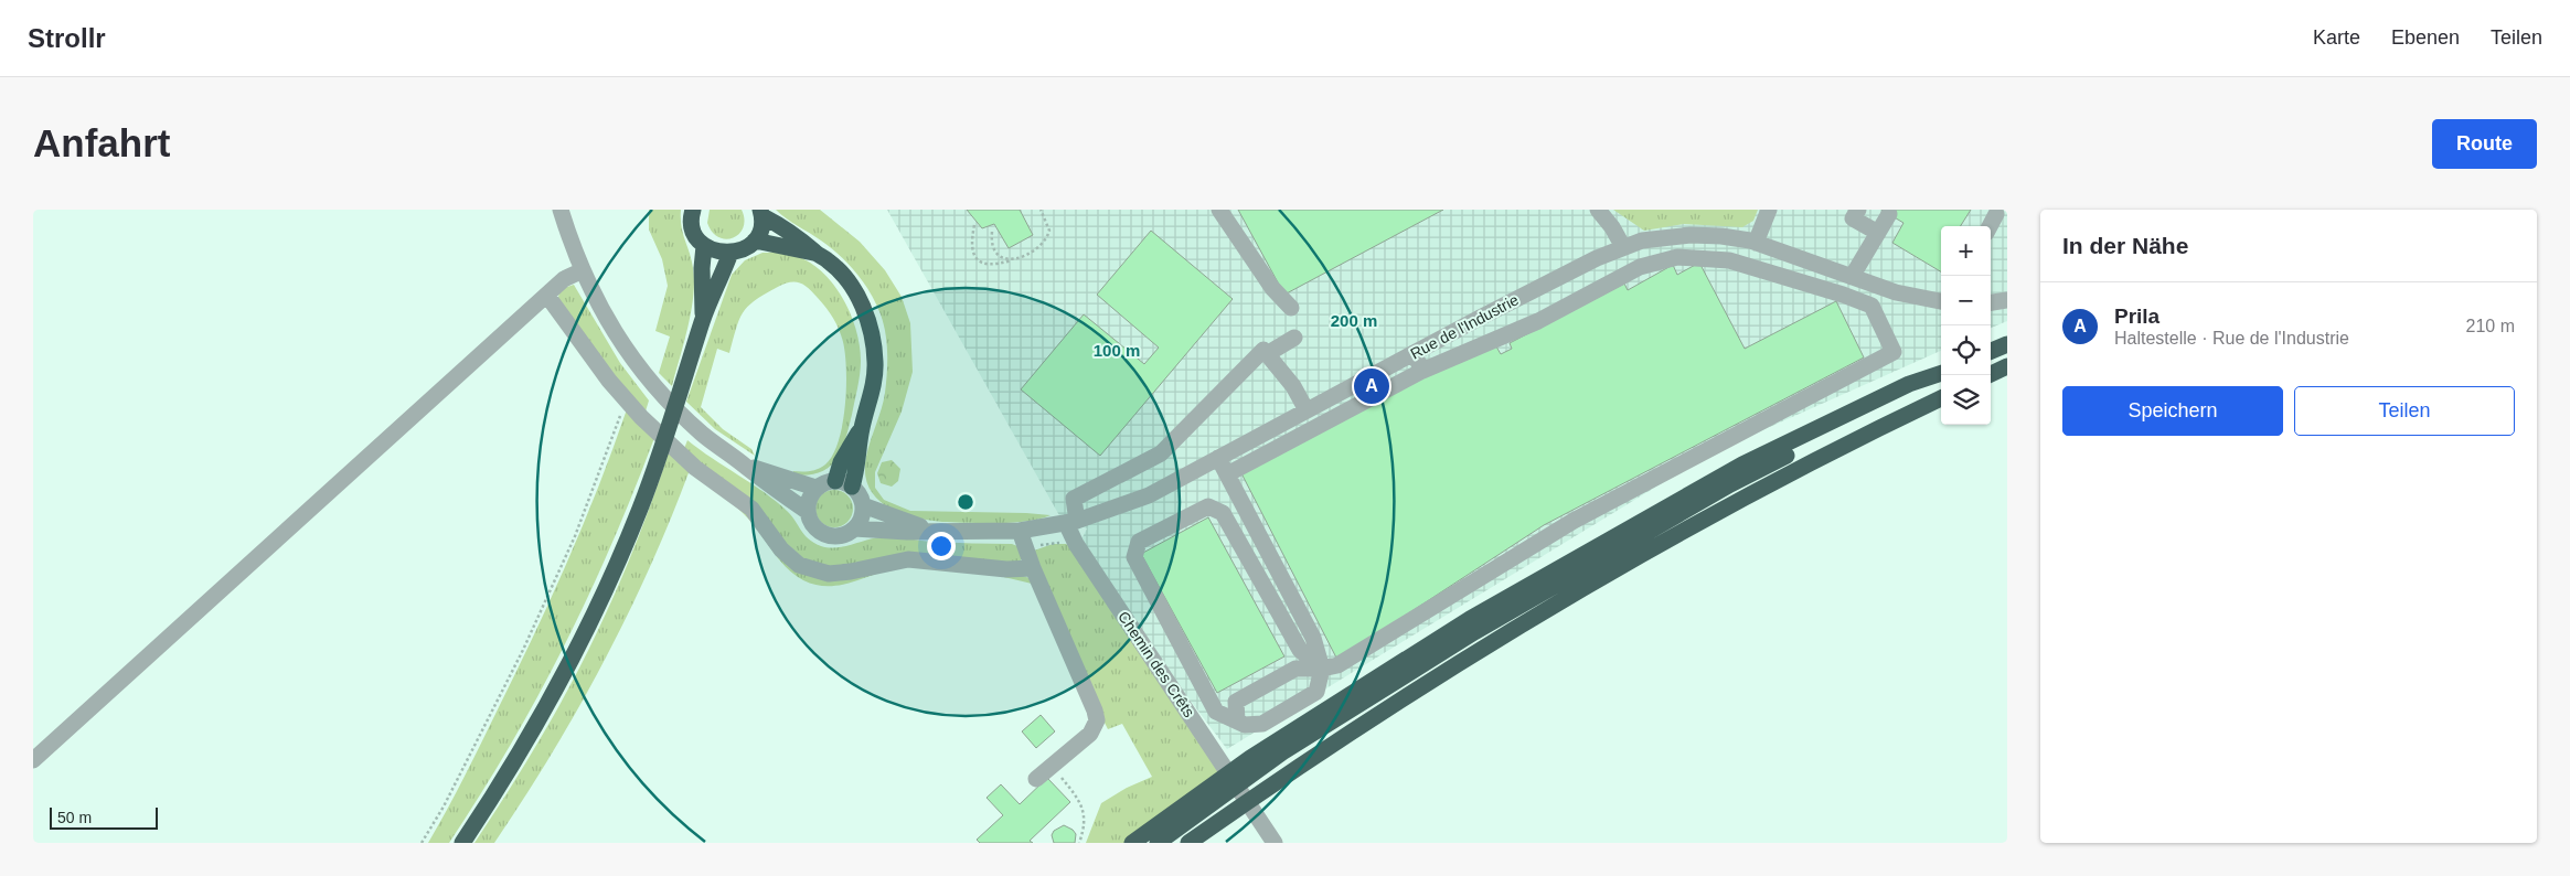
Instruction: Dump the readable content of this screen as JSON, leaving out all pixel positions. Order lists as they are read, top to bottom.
{
  "streets": {
    "street": ["Rue de l'Industrie", "Chemin des Crêts"]
  },
  "crossings": [
    ["Rue de l'Industrie", "Chemin des Crêts"]
  ],
  "scale_bar": "50 m",
  "page": {
    "header": "Strollr",
    "nav": ["Karte", "Ebenen", "Teilen"],
    "buttons": [
      "Route",
      ["Speichern", "Teilen"]
    ],
    "title": "Anfahrt",
    "heading": "In der Nähe",
    "map_buttons": ["+", "−"],
    "list": [
      {
        "mark": "A",
        "name": "Prila",
        "note": "Haltestelle · Rue de l'Industrie",
        "value": "210 m"
      }
    ],
    "pins": "A",
    "scale": "50 m"
  },
  "rings": ["200 m", "100 m"]
}
